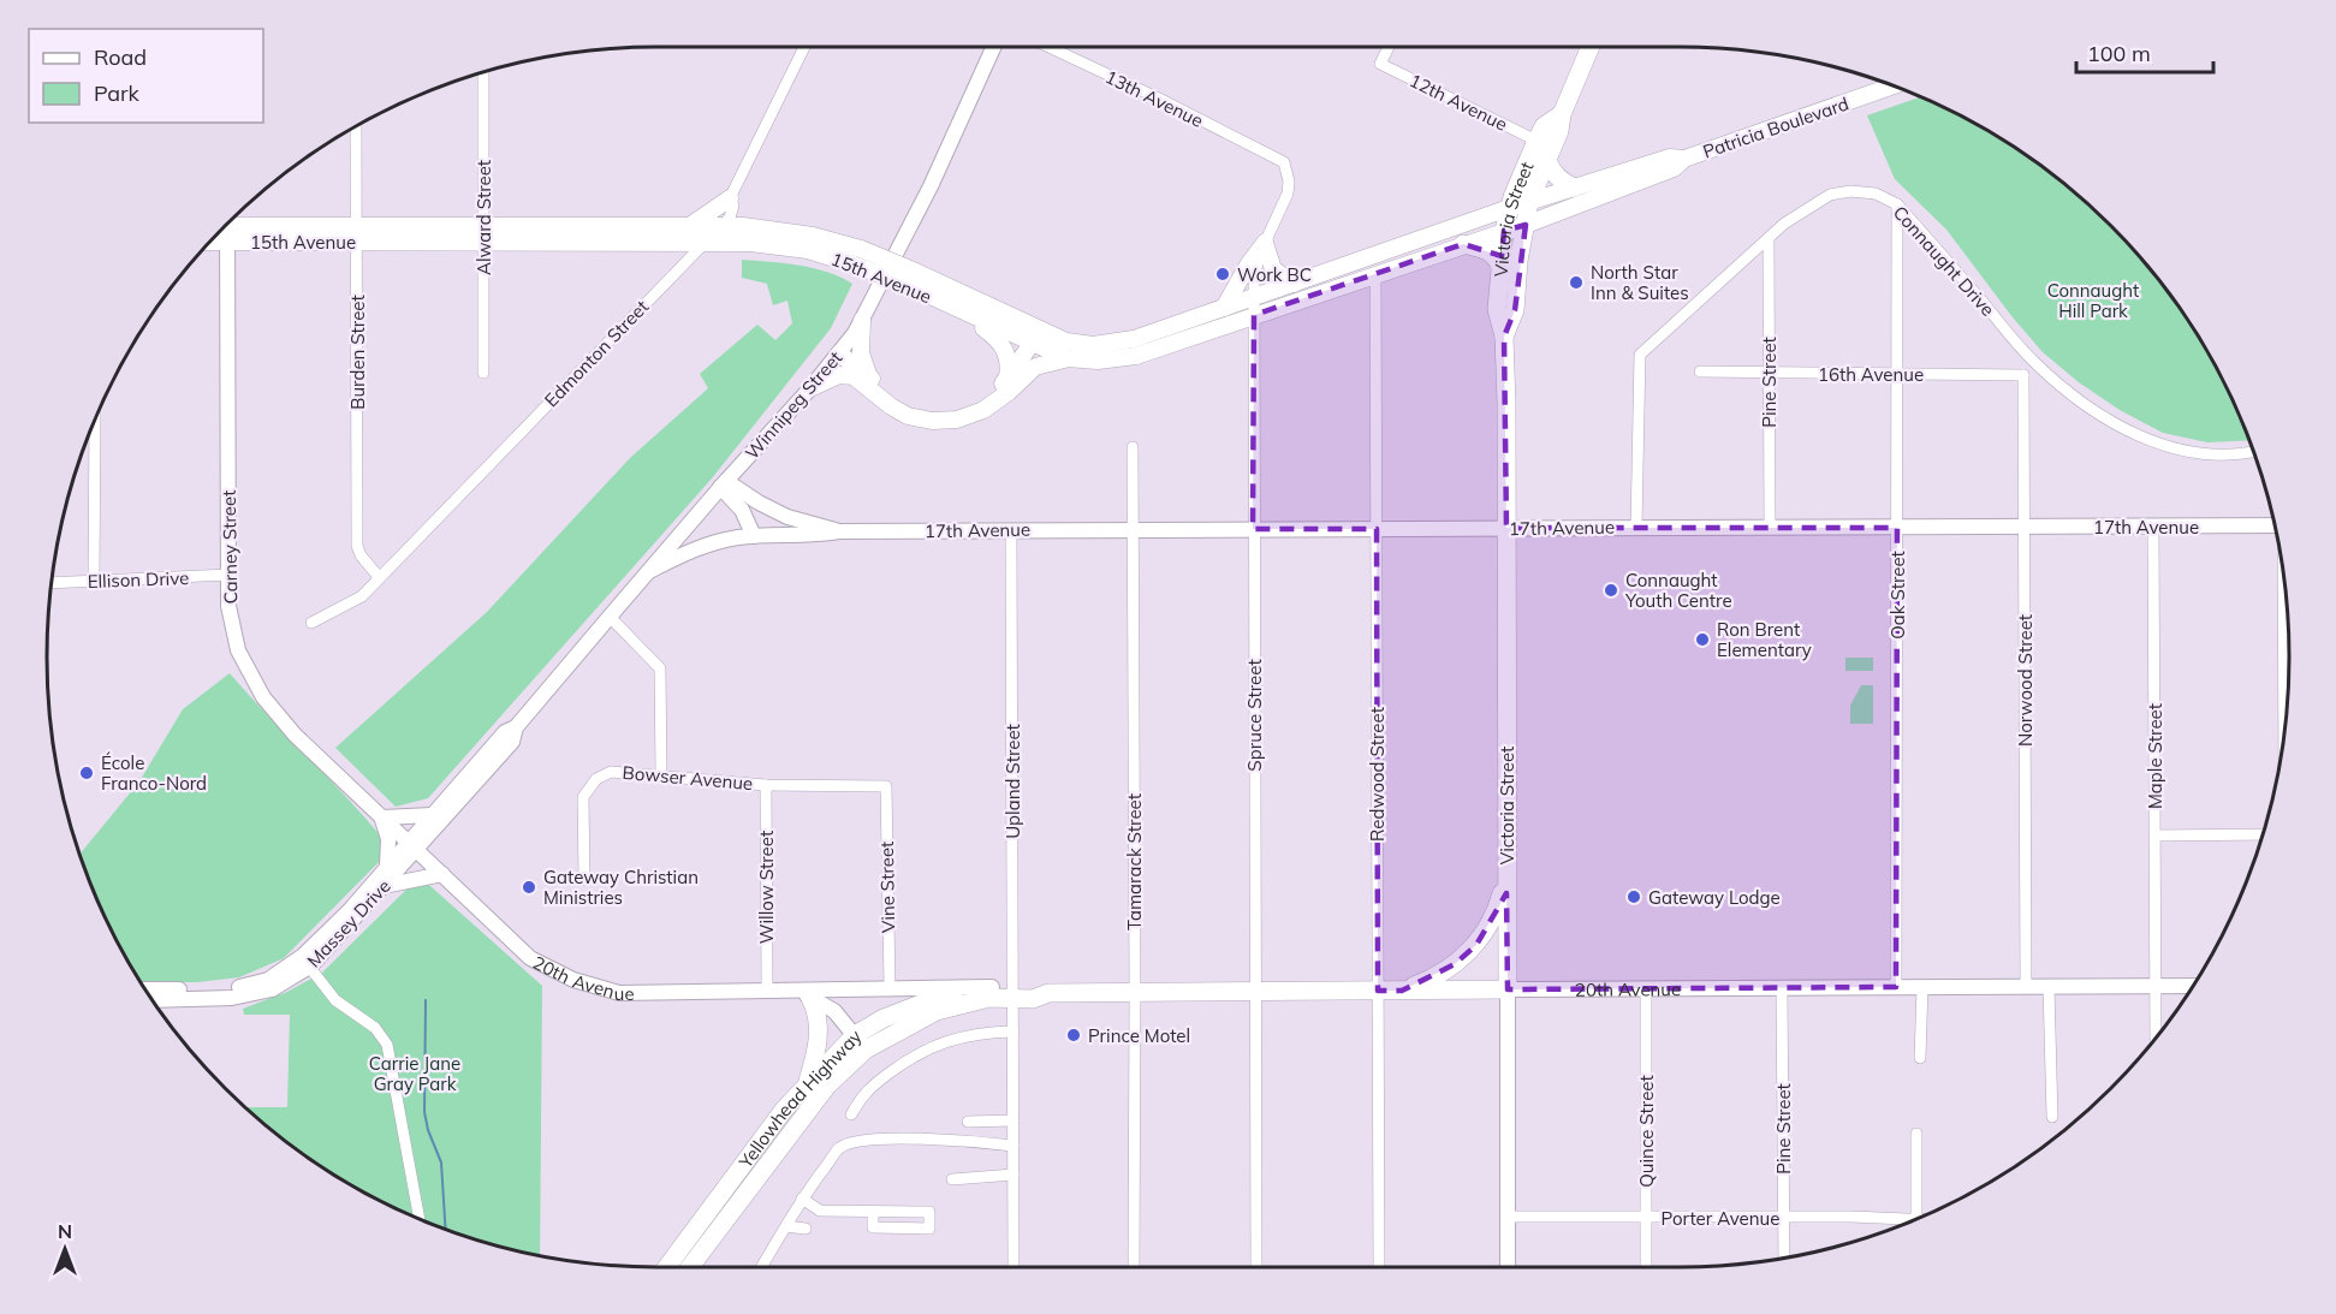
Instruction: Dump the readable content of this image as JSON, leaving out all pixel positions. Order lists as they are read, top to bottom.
{
  "streets": {
    "highway": ["Victoria Street", "20th Avenue", "Yellowhead Highway"],
    "main road": ["Patricia Boulevard", "15th Avenue"],
    "street": [
      "13th Avenue",
      "12th Avenue",
      "Alward Street",
      "Connaught Drive",
      "Burden Street",
      "Edmonton Street",
      "16th Avenue",
      "Pine Street",
      "Winnipeg Street",
      "17th Avenue",
      "Carney Street",
      "Ellison Drive",
      "Oak Street",
      "Norwood Street",
      "Spruce Street",
      "Maple Street",
      "Redwood Street",
      "Bowser Avenue",
      "Upland Street",
      "Tamarack Street",
      "Willow Street",
      "Vine Street",
      "Massey Drive",
      "Quince Street",
      "Porter Avenue"
    ]
  },
  "crossings": [
    ["13th Avenue", "Spruce Street"],
    ["12th Avenue", "Victoria Street"],
    ["Patricia Boulevard", "Victoria Street"],
    ["Patricia Boulevard", "15th Avenue"],
    ["Alward Street", "15th Avenue"],
    ["Victoria Street", "15th Avenue"],
    ["Victoria Street", "17th Avenue"],
    ["Victoria Street", "20th Avenue"],
    ["Victoria Street", "Porter Avenue"],
    ["15th Avenue", "Burden Street"],
    ["15th Avenue", "Edmonton Street"],
    ["15th Avenue", "Carney Street"],
    ["15th Avenue", "Spruce Street"],
    ["15th Avenue", "Redwood Street"],
    ["Connaught Drive", "Pine Street"],
    ["Connaught Drive", "17th Avenue"],
    ["Connaught Drive", "Oak Street"],
    ["Burden Street", "Edmonton Street"],
    ["16th Avenue", "Pine Street"],
    ["16th Avenue", "Oak Street"],
    ["16th Avenue", "Norwood Street"],
    ["Pine Street", "17th Avenue"],
    ["Pine Street", "20th Avenue"],
    ["Pine Street", "Porter Avenue"],
    ["Winnipeg Street", "17th Avenue"],
    ["Winnipeg Street", "Carney Street"],
    ["Winnipeg Street", "Massey Drive"],
    ["Winnipeg Street", "20th Avenue"],
    ["17th Avenue", "Oak Street"],
    ["17th Avenue", "Norwood Street"],
    ["17th Avenue", "Spruce Street"],
    ["17th Avenue", "Maple Street"],
    ["17th Avenue", "Redwood Street"],
    ["17th Avenue", "Upland Street"],
    ["17th Avenue", "Tamarack Street"],
    ["Carney Street", "Ellison Drive"],
    ["Carney Street", "Massey Drive"],
    ["Carney Street", "20th Avenue"],
    ["Oak Street", "20th Avenue"],
    ["Norwood Street", "20th Avenue"],
    ["Spruce Street", "20th Avenue"],
    ["Maple Street", "20th Avenue"],
    ["Redwood Street", "20th Avenue"],
    ["Bowser Avenue", "Willow Street"],
    ["Bowser Avenue", "Vine Street"],
    ["Upland Street", "20th Avenue"],
    ["Upland Street", "Yellowhead Highway"],
    ["Tamarack Street", "20th Avenue"],
    ["Willow Street", "20th Avenue"],
    ["Vine Street", "20th Avenue"],
    ["Massey Drive", "20th Avenue"],
    ["20th Avenue", "Yellowhead Highway"],
    ["20th Avenue", "Quince Street"],
    ["Quince Street", "Porter Avenue"]
  ],
  "parks": ["Connaught Hill Park", "Carrie Jane Gray Park"],
  "places": [
    "Work BC",
    "North Star Inn & Suites",
    "Connaught Youth Centre",
    "Ron Brent Elementary",
    "École Franco-Nord",
    "Gateway Christian Ministries",
    "Gateway Lodge",
    "Prince Motel"
  ],
  "legend": ["Road", "Park"],
  "scale_bar": "100 m",
  "north": "top"
}
